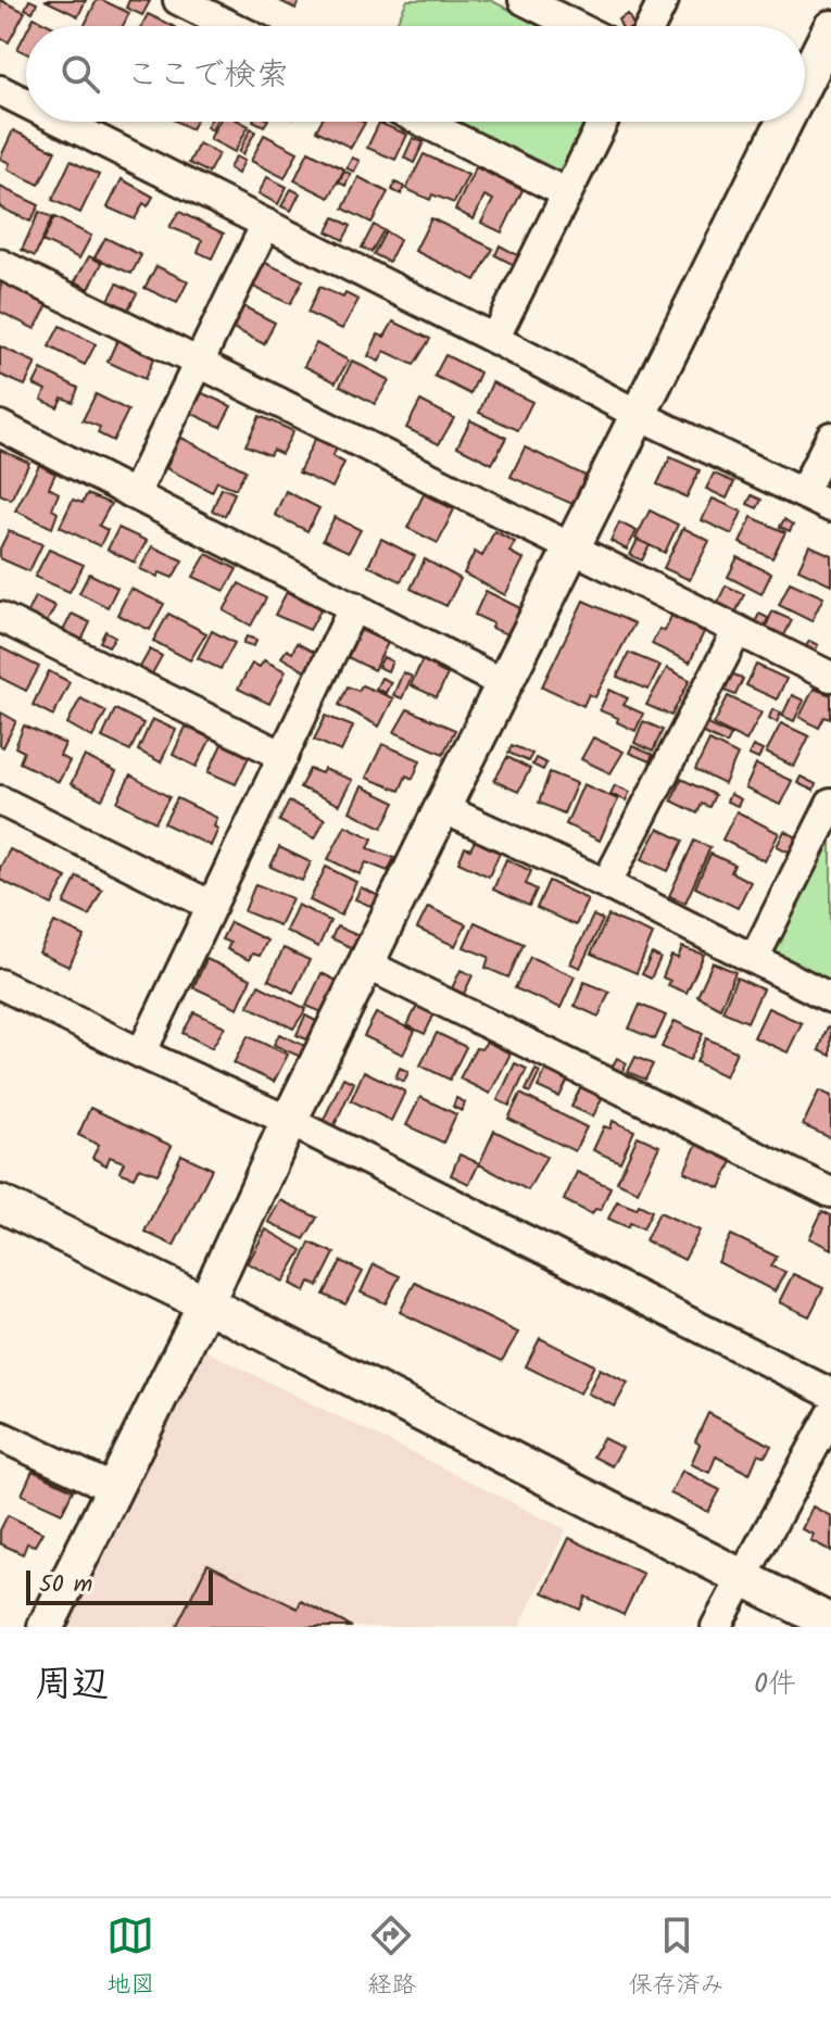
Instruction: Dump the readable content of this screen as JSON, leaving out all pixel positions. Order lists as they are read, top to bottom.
{
  "scale_bar": "50 m",
  "page": {
    "search": "ここで検索",
    "scale": "50 m",
    "heading": ["周辺", "0件"],
    "nav": ["地図", "経路", "保存済み"]
  }
}
